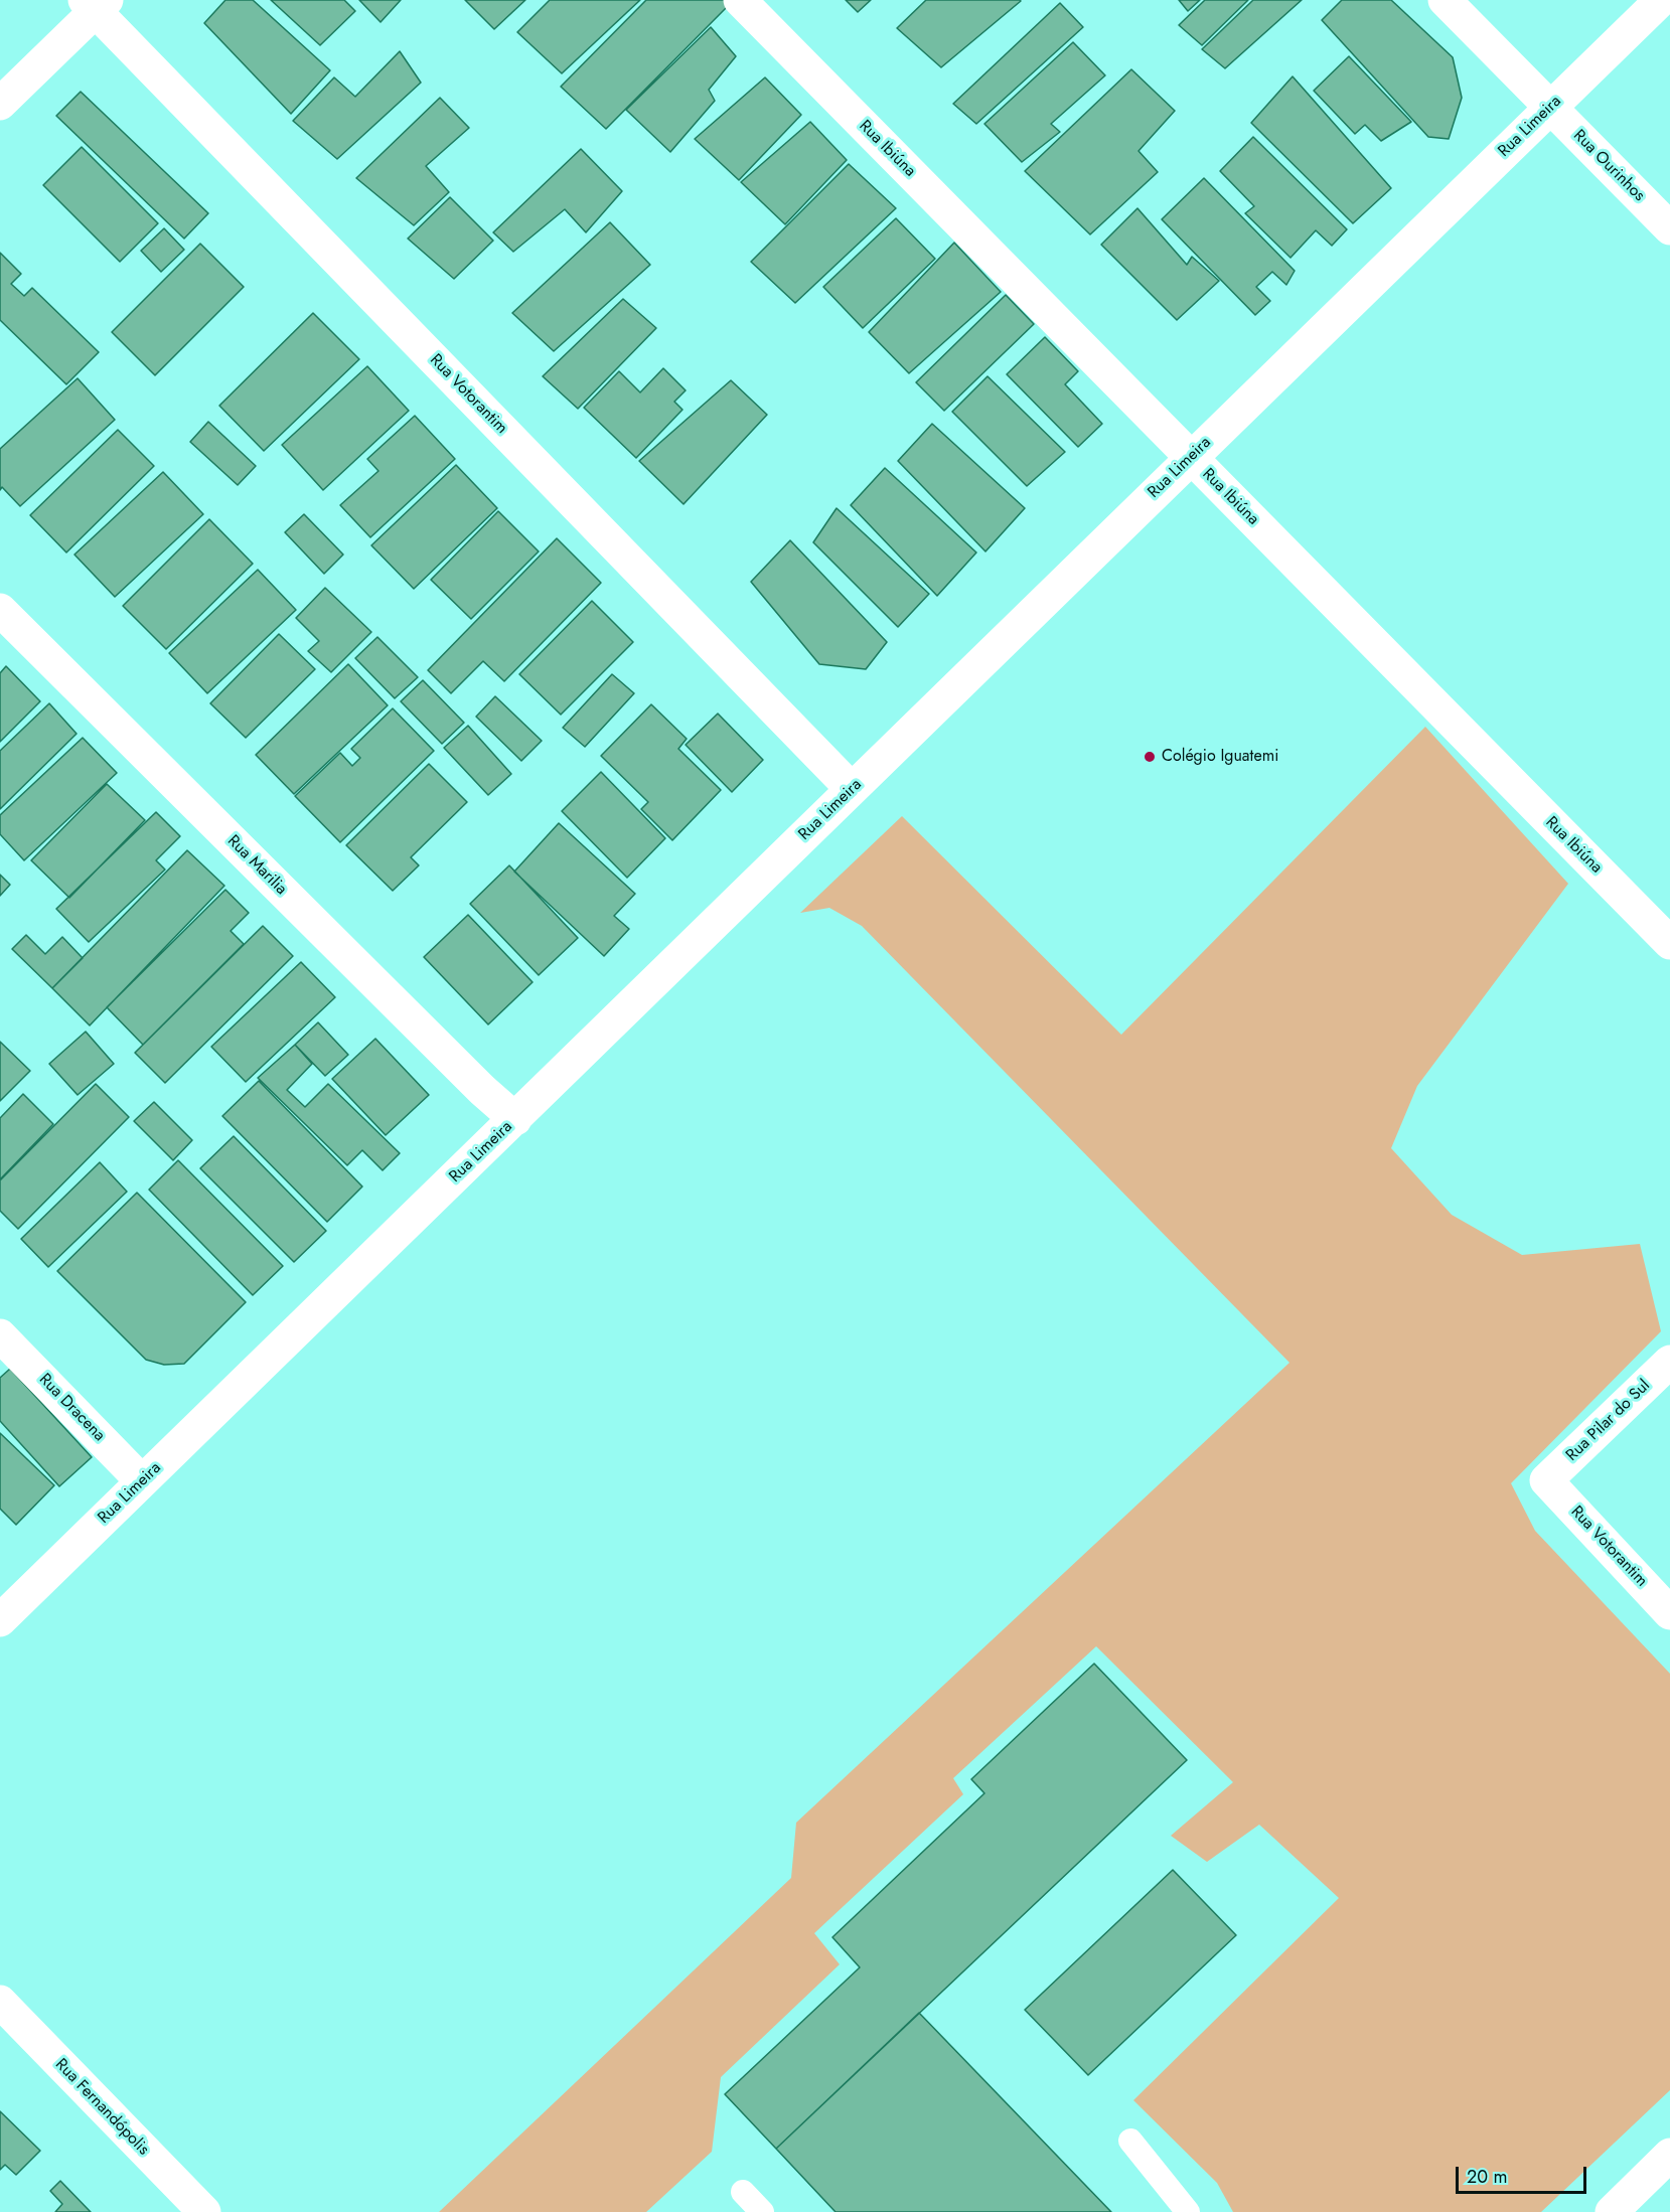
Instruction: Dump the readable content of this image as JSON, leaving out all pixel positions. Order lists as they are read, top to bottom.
{
  "streets": {
    "street": [
      "Rua Limeira",
      "Rua Ibiúna",
      "Rua Ourinhos",
      "Rua Votorantim",
      "Rua Marilia",
      "Rua Dracena",
      "Rua Pilar do Sul",
      "Rua Fernandópolis"
    ]
  },
  "crossings": [
    ["Rua Limeira", "Rua Ibiúna"],
    ["Rua Limeira", "Rua Ourinhos"],
    ["Rua Limeira", "Rua Votorantim"],
    ["Rua Limeira", "Rua Marilia"],
    ["Rua Limeira", "Rua Dracena"],
    ["Rua Votorantim", "Rua Pilar do Sul"]
  ],
  "places": ["Colégio Iguatemi"],
  "scale_bar": "20 m"
}
